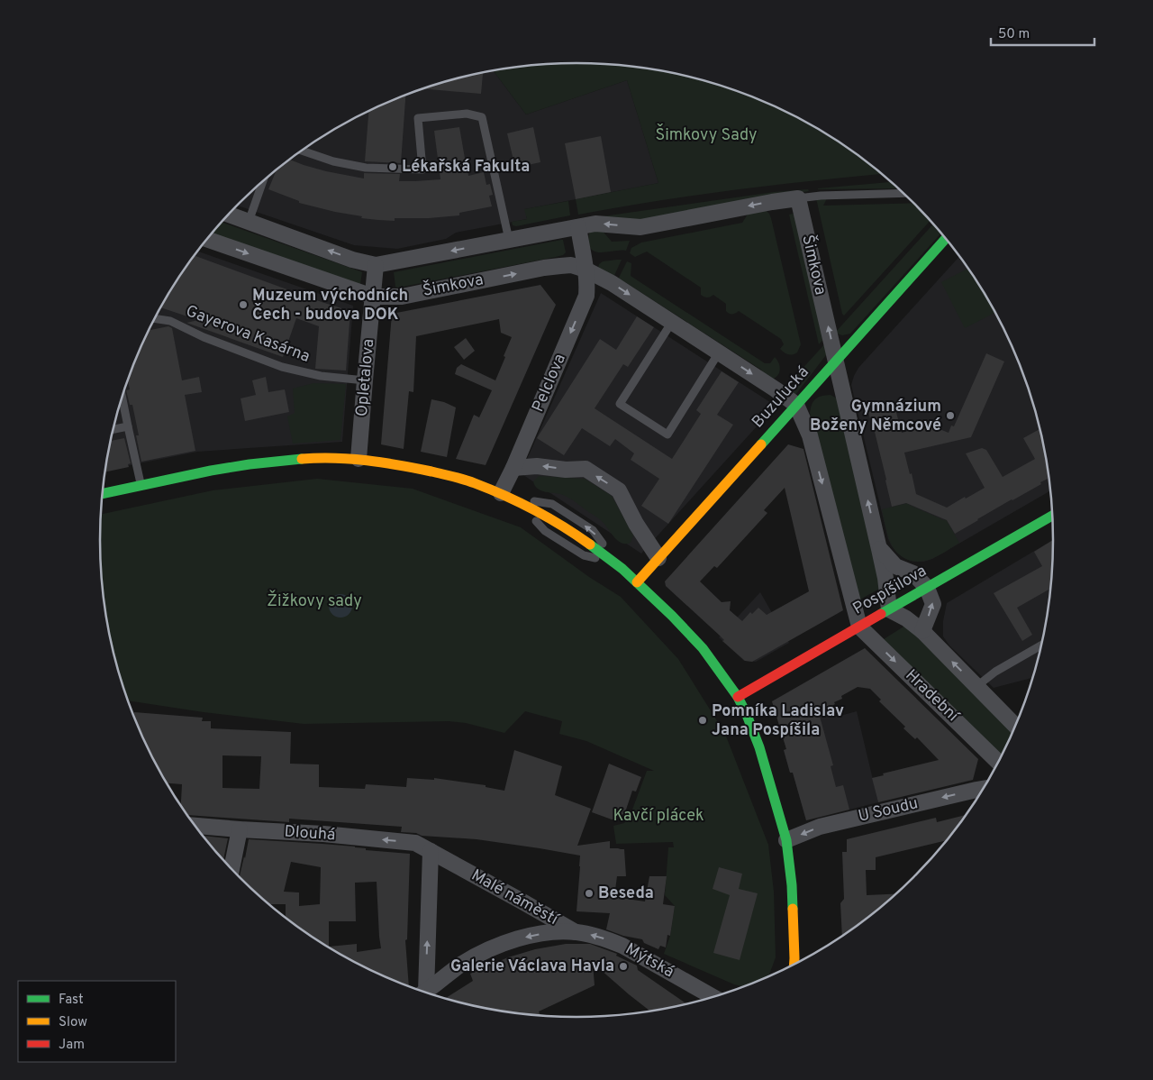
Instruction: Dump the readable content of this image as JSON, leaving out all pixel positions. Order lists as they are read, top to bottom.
{
  "streets": {
    "street": [
      "Šimkova",
      "Opletalova",
      "Pelclova",
      "Buzulucká",
      "Pospíšilova",
      "Hradební",
      "U Soudu",
      "Dlouhá",
      "Malé náměstí",
      "Mýtská"
    ],
    "lane": ["Gayerova Kasárna"]
  },
  "crossings": [
    ["Šimkova", "Opletalova"],
    ["Šimkova", "Pelclova"],
    ["Šimkova", "Buzulucká"],
    ["Šimkova", "Pospíšilova"],
    ["Šimkova", "Hradební"],
    ["Gayerova Kasárna", "Opletalova"],
    ["Pospíšilova", "Hradební"],
    ["Dlouhá", "Malé náměstí"],
    ["Malé náměstí", "Mýtská"]
  ],
  "one_way": [
    "Pelclova",
    "U Soudu",
    "Dlouhá",
    "Mýtská"
  ],
  "parks": ["Šimkovy Sady", "Žižkovy sady", "Kavčí plácek"],
  "places": [
    "Lékařská Fakulta",
    "Muzeum východních Čech - budova DOK",
    "Gymnázium Boženy Němcové",
    "Pomníka Ladislav Jana Pospíšila",
    "Beseda",
    "Galerie Václava Havla"
  ],
  "legend": ["Fast", "Slow", "Jam"],
  "scale_bar": "50 m"
}
